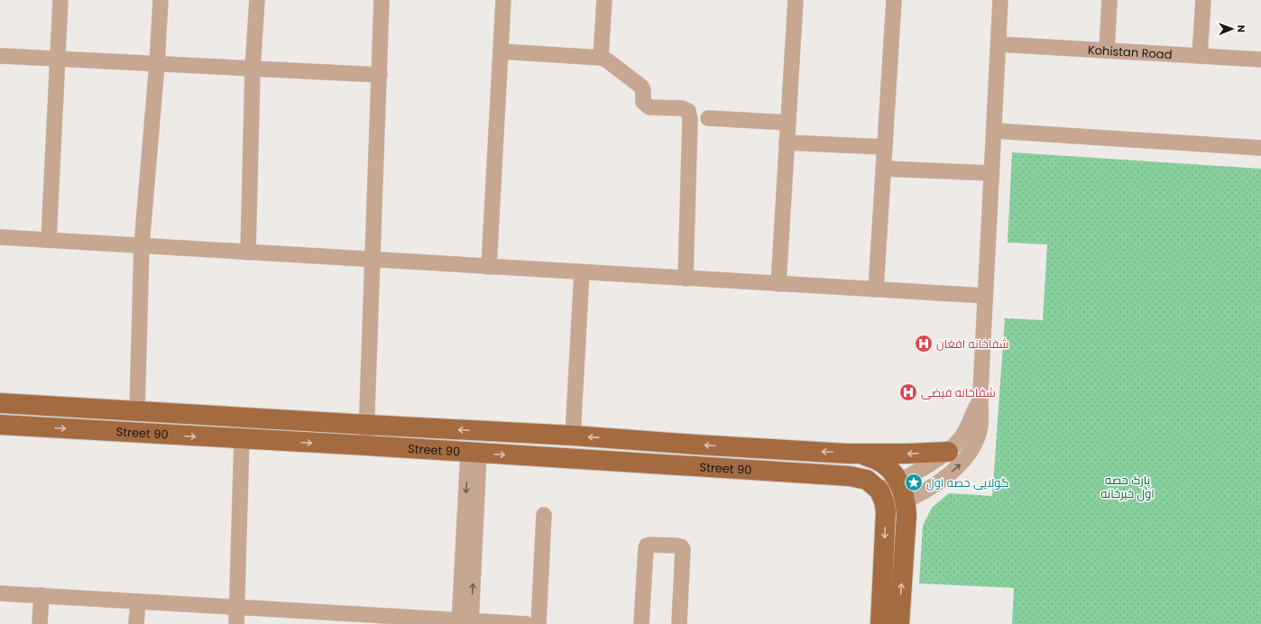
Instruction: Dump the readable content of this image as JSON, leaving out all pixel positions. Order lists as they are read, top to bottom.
{
  "streets": {
    "main road": ["Street 90"],
    "street": ["Kohistan Road"]
  },
  "parks": ["پارک حصه اول خیرخانه"],
  "places": {
    "hospital": ["شفاخانه افغان", "شفاخانه فیضی"],
    "place": ["گولایی حصه اول"]
  },
  "north": "right"
}
